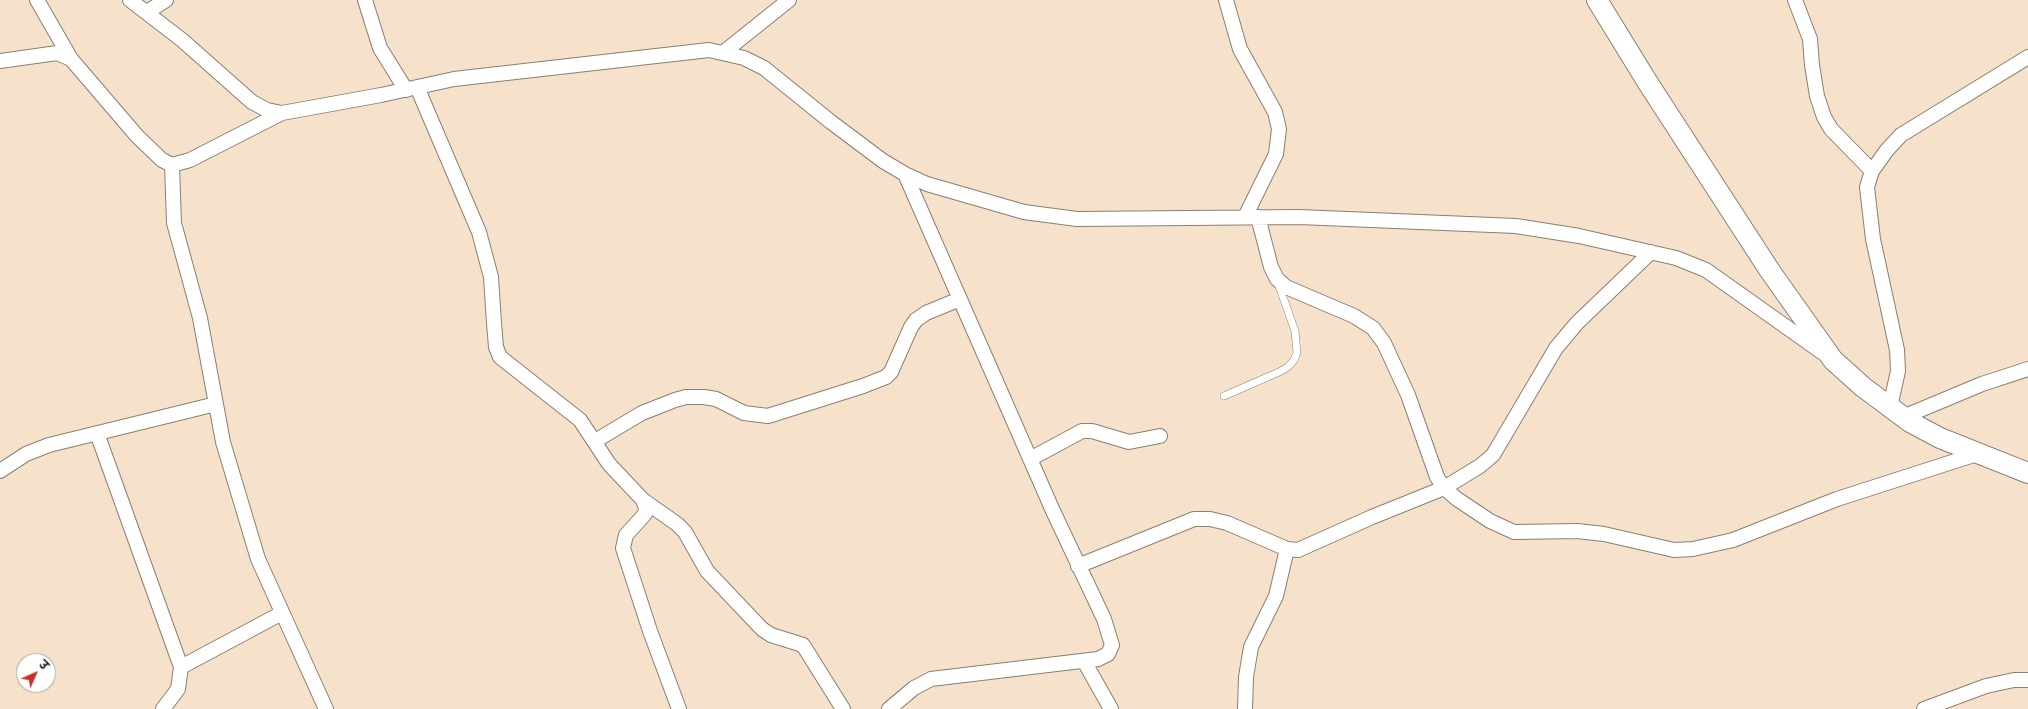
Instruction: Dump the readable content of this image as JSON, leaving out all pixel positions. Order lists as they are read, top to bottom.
{
  "north": "top right"
}
